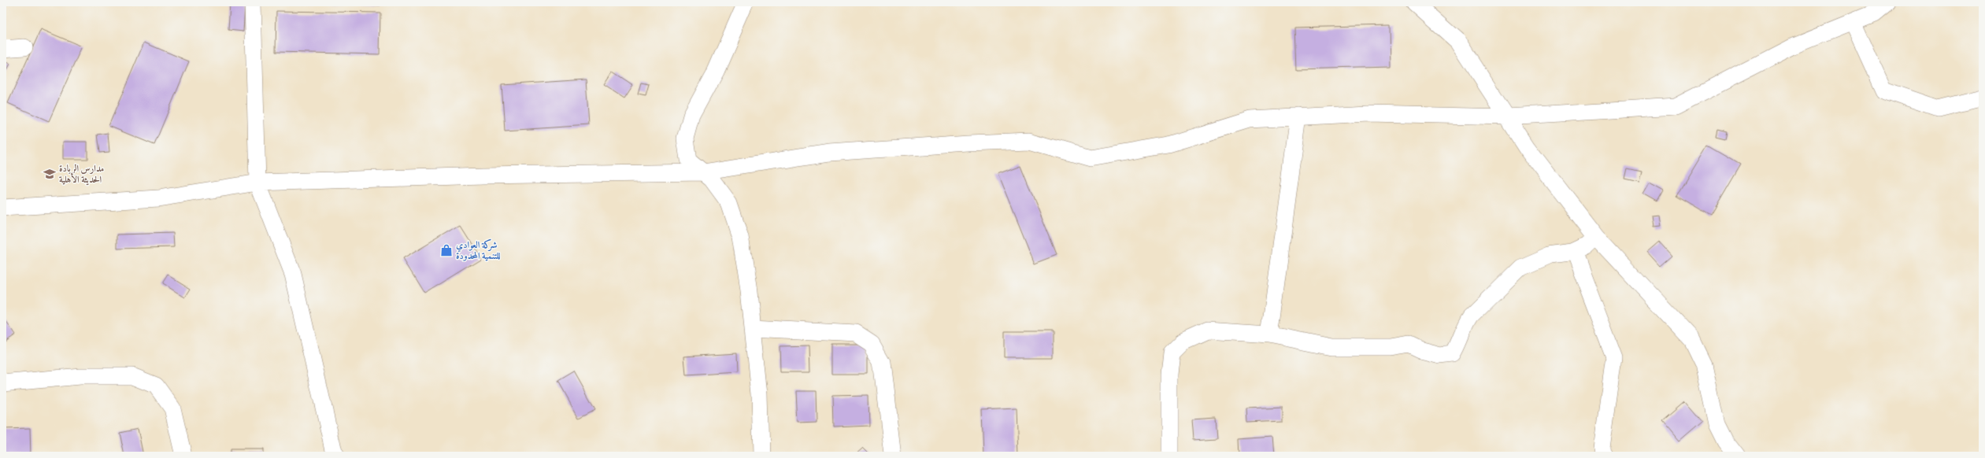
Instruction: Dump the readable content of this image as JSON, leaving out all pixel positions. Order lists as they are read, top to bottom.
{
  "places": {
    "school or university": ["مدارس الريادة الحديثة الأهلية"],
    "shop": ["شركة العوادي للتنمية المحدودة"]
  }
}
